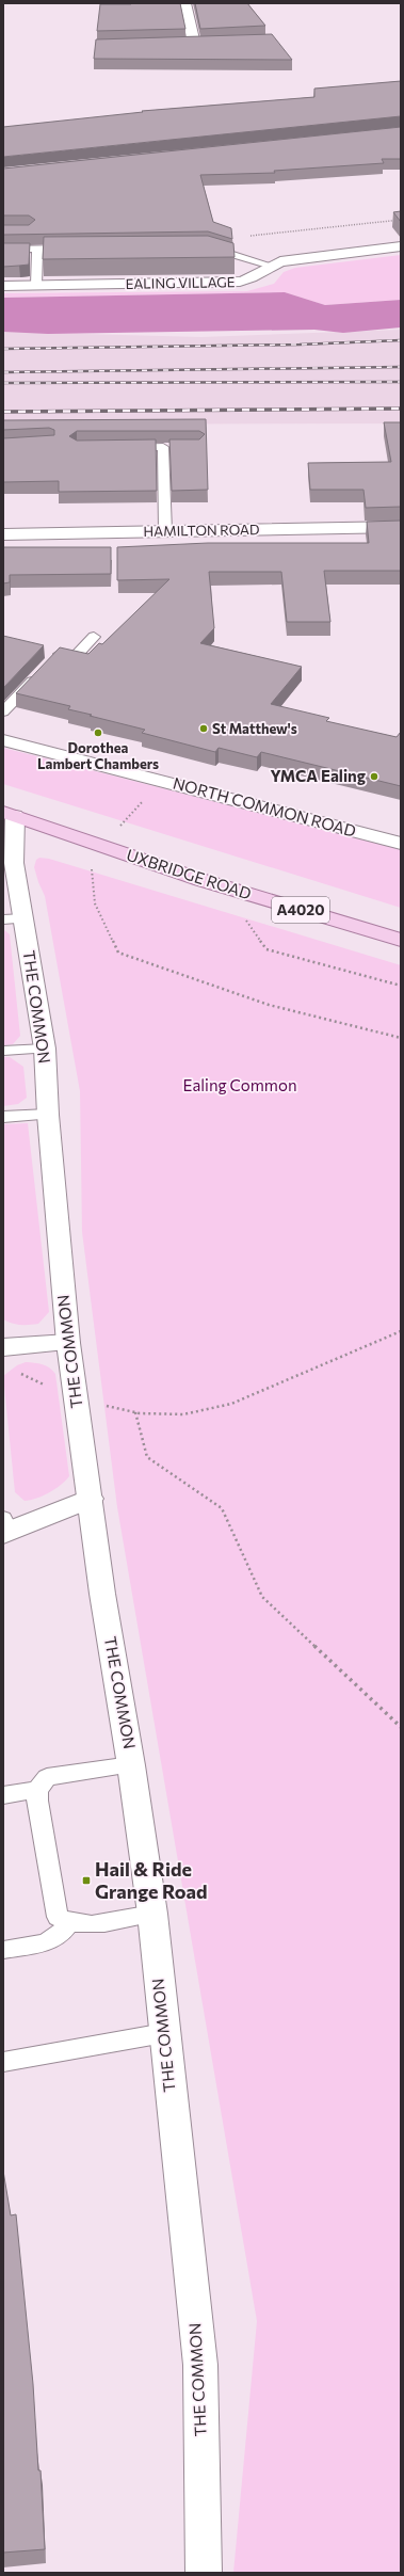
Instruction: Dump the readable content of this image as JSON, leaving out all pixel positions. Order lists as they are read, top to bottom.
{
  "streets": {
    "main road": ["UXBRIDGE ROAD", "A4020"],
    "street": [
      "EALING VILLAGE",
      "HAMILTON ROAD",
      "NORTH COMMON ROAD",
      "THE COMMON"
    ]
  },
  "crossings": [
    ["UXBRIDGE ROAD", "THE COMMON"]
  ],
  "parks": ["Ealing Common"],
  "places": {
    "other": ["St Matthew's", "Dorothea Lambert Chambers", "YMCA Ealing"],
    "transit": ["Hail & Ride Grange Road"]
  }
}
